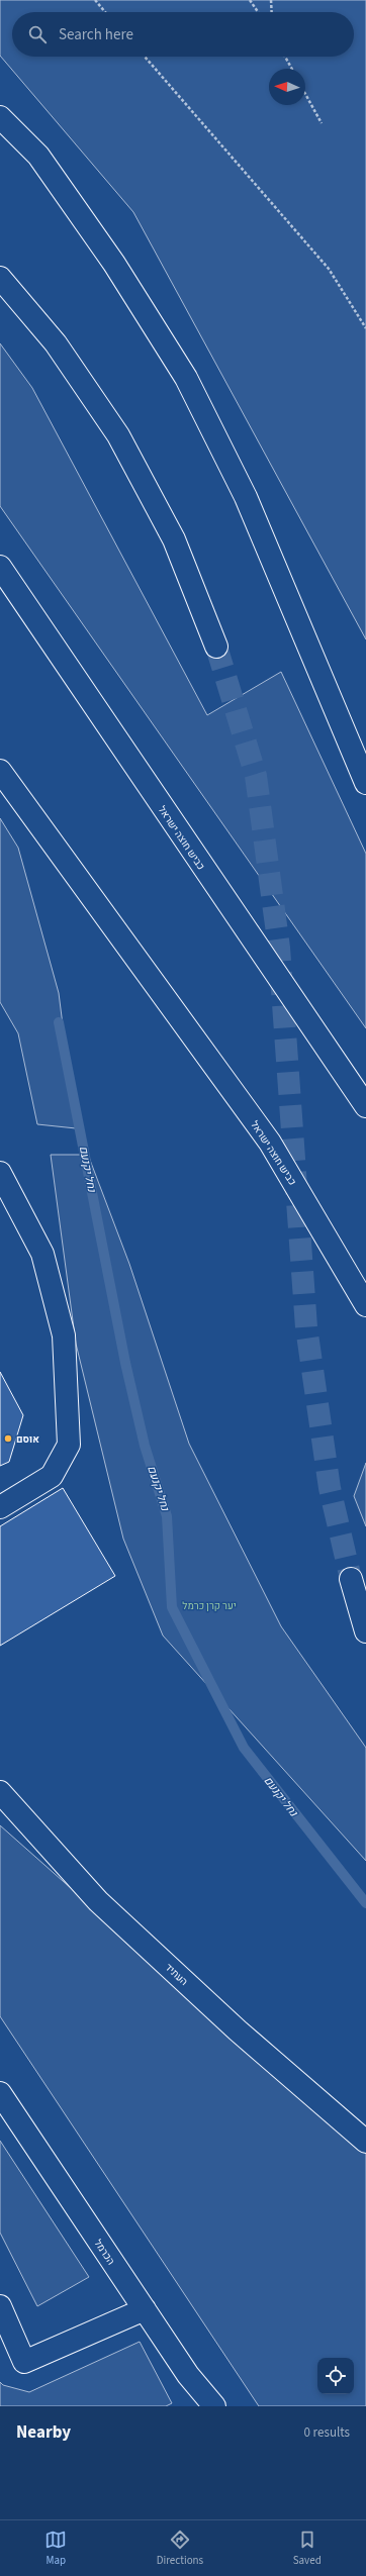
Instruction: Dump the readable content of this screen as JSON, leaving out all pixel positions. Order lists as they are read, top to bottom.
{
  "streets": {
    "main road": ["כביש חוצה ישראל", "העתיד", "הכרמל"]
  },
  "water": ["נחל יקנעם"],
  "parks": ["יער קרן כרמל"],
  "places": ["אוסם"],
  "north": "left",
  "page": {
    "search": "Search here",
    "heading": ["Nearby", "0 results"],
    "nav": ["Map", "Directions", "Saved"]
  }
}
